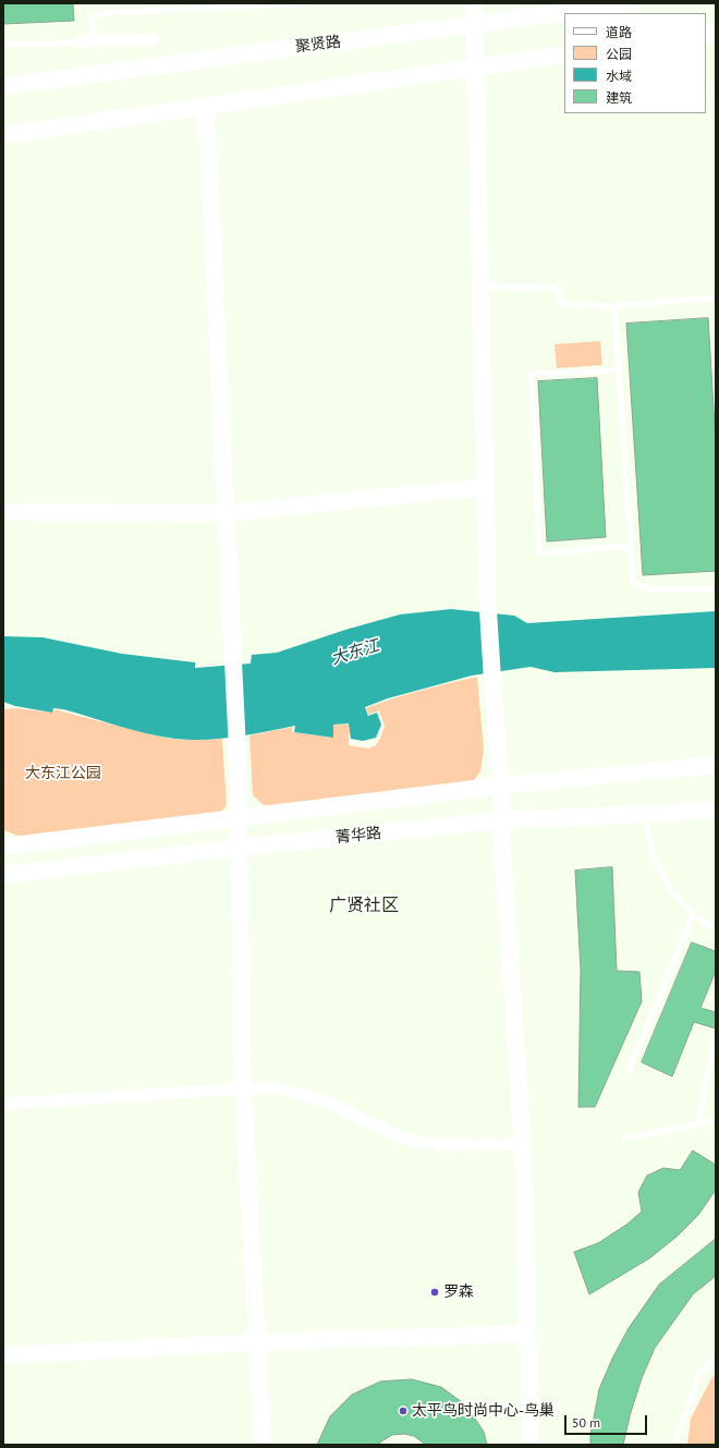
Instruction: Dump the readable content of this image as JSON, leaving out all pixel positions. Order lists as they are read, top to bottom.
{
  "streets": {
    "street": ["聚贤路", "菁华路"]
  },
  "districts": ["广贤社区"],
  "water": ["大东江"],
  "parks": ["大东江公园"],
  "places": ["罗森", "太平鸟时尚中心-鸟巢"],
  "legend": [
    "道路",
    "公园",
    "水域",
    "建筑"
  ],
  "scale_bar": "50 m"
}
